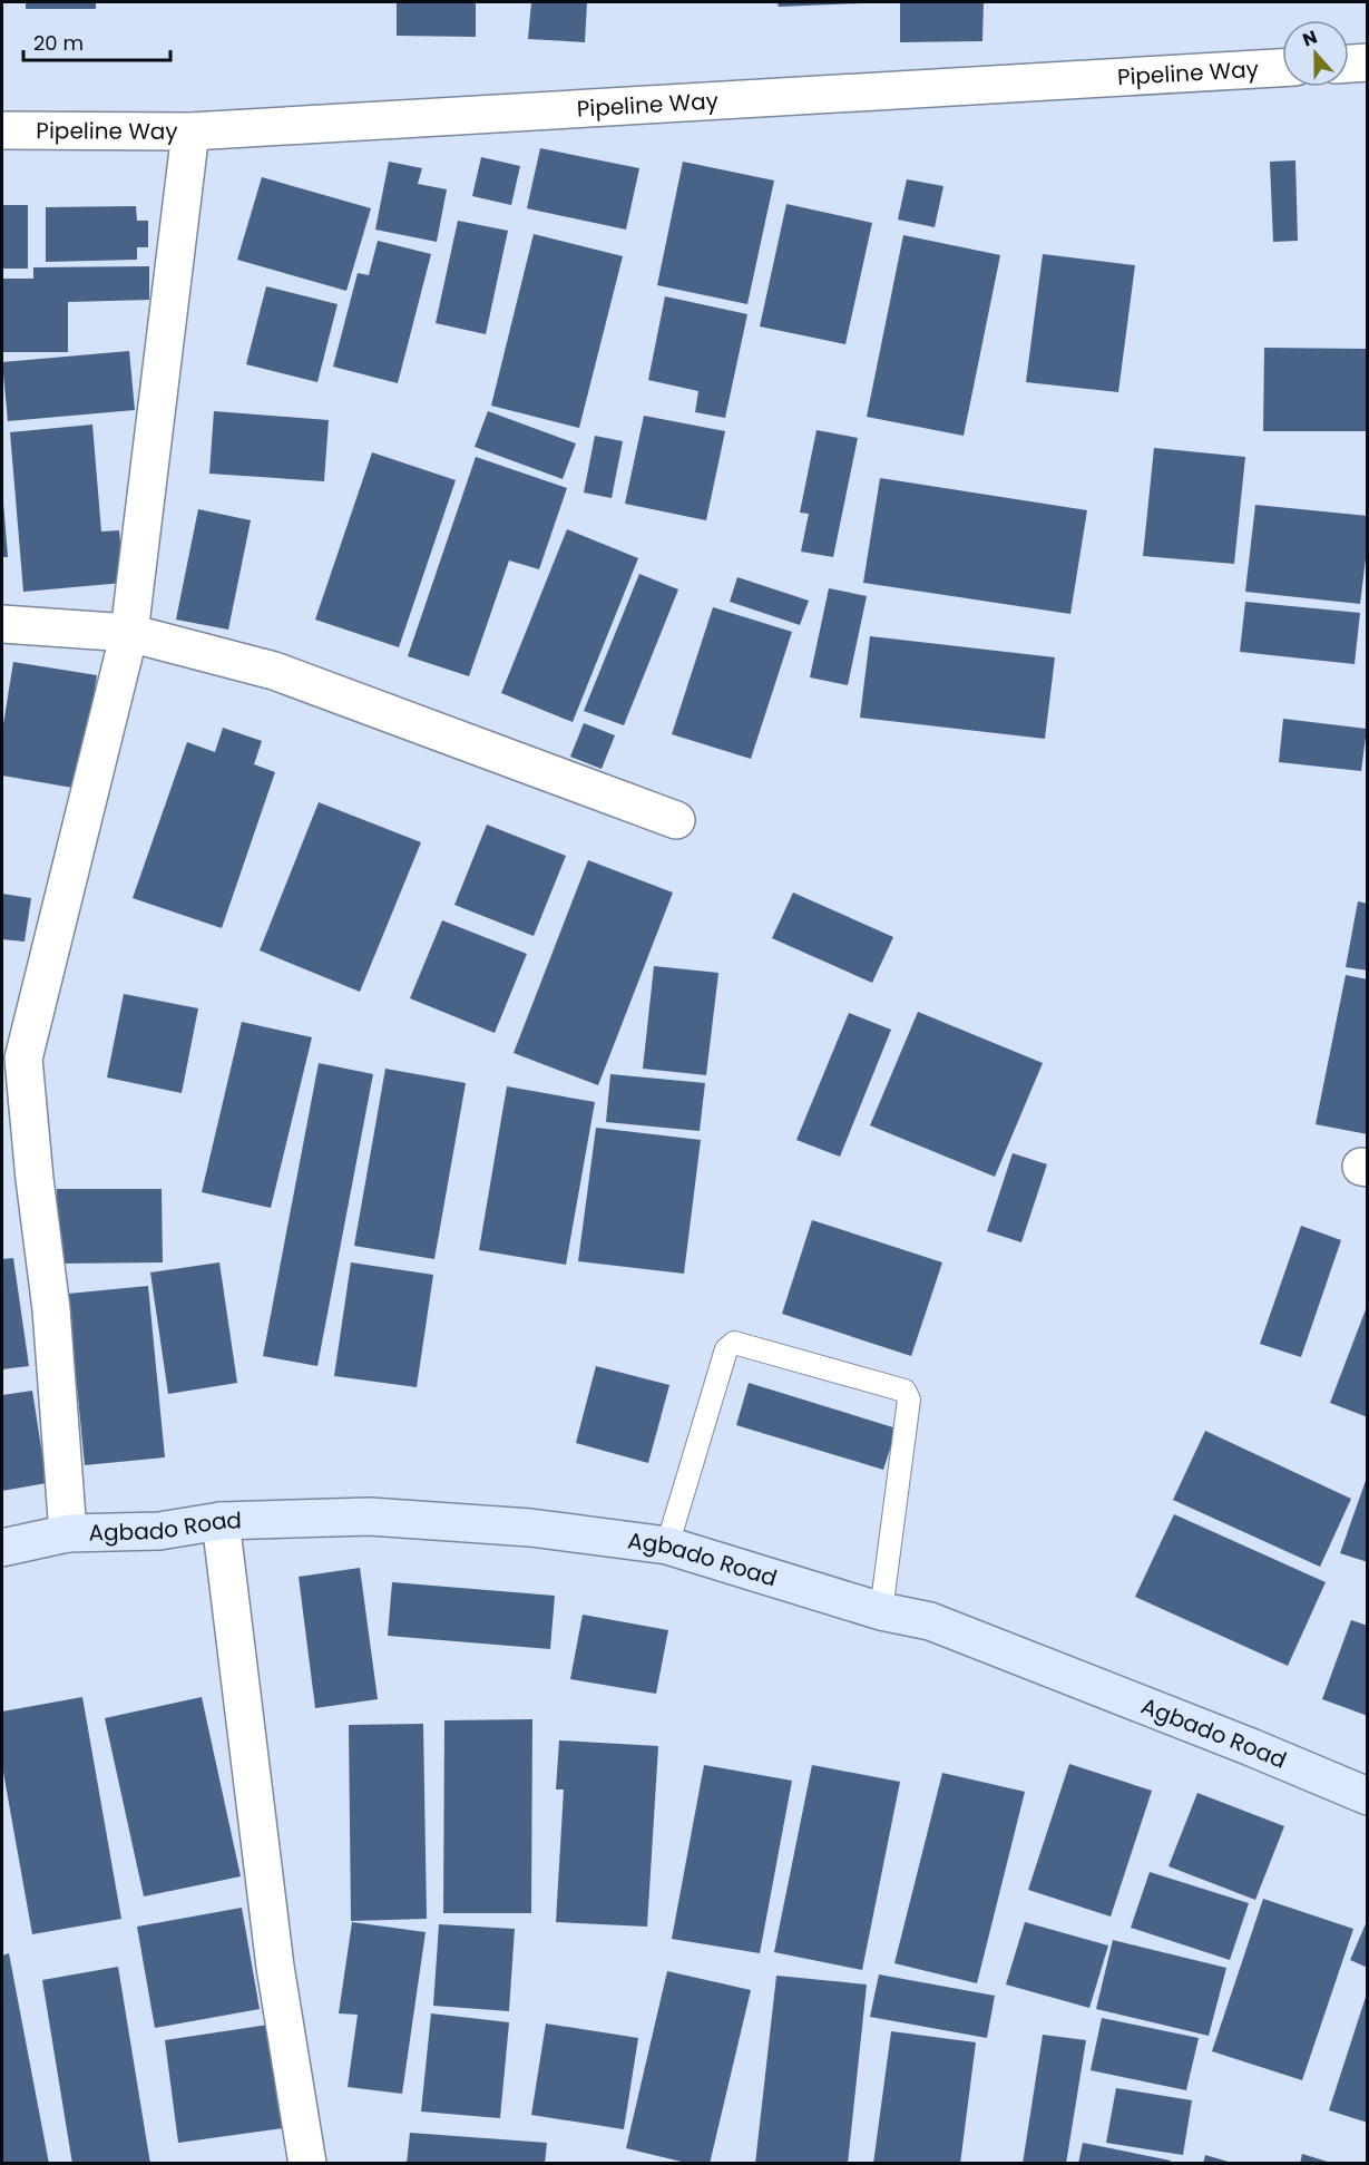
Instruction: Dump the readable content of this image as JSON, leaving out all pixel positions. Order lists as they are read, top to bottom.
{
  "streets": {
    "main road": ["Agbado Road"],
    "street": ["Pipeline Way"]
  },
  "scale_bar": "20 m",
  "north": "top"
}
